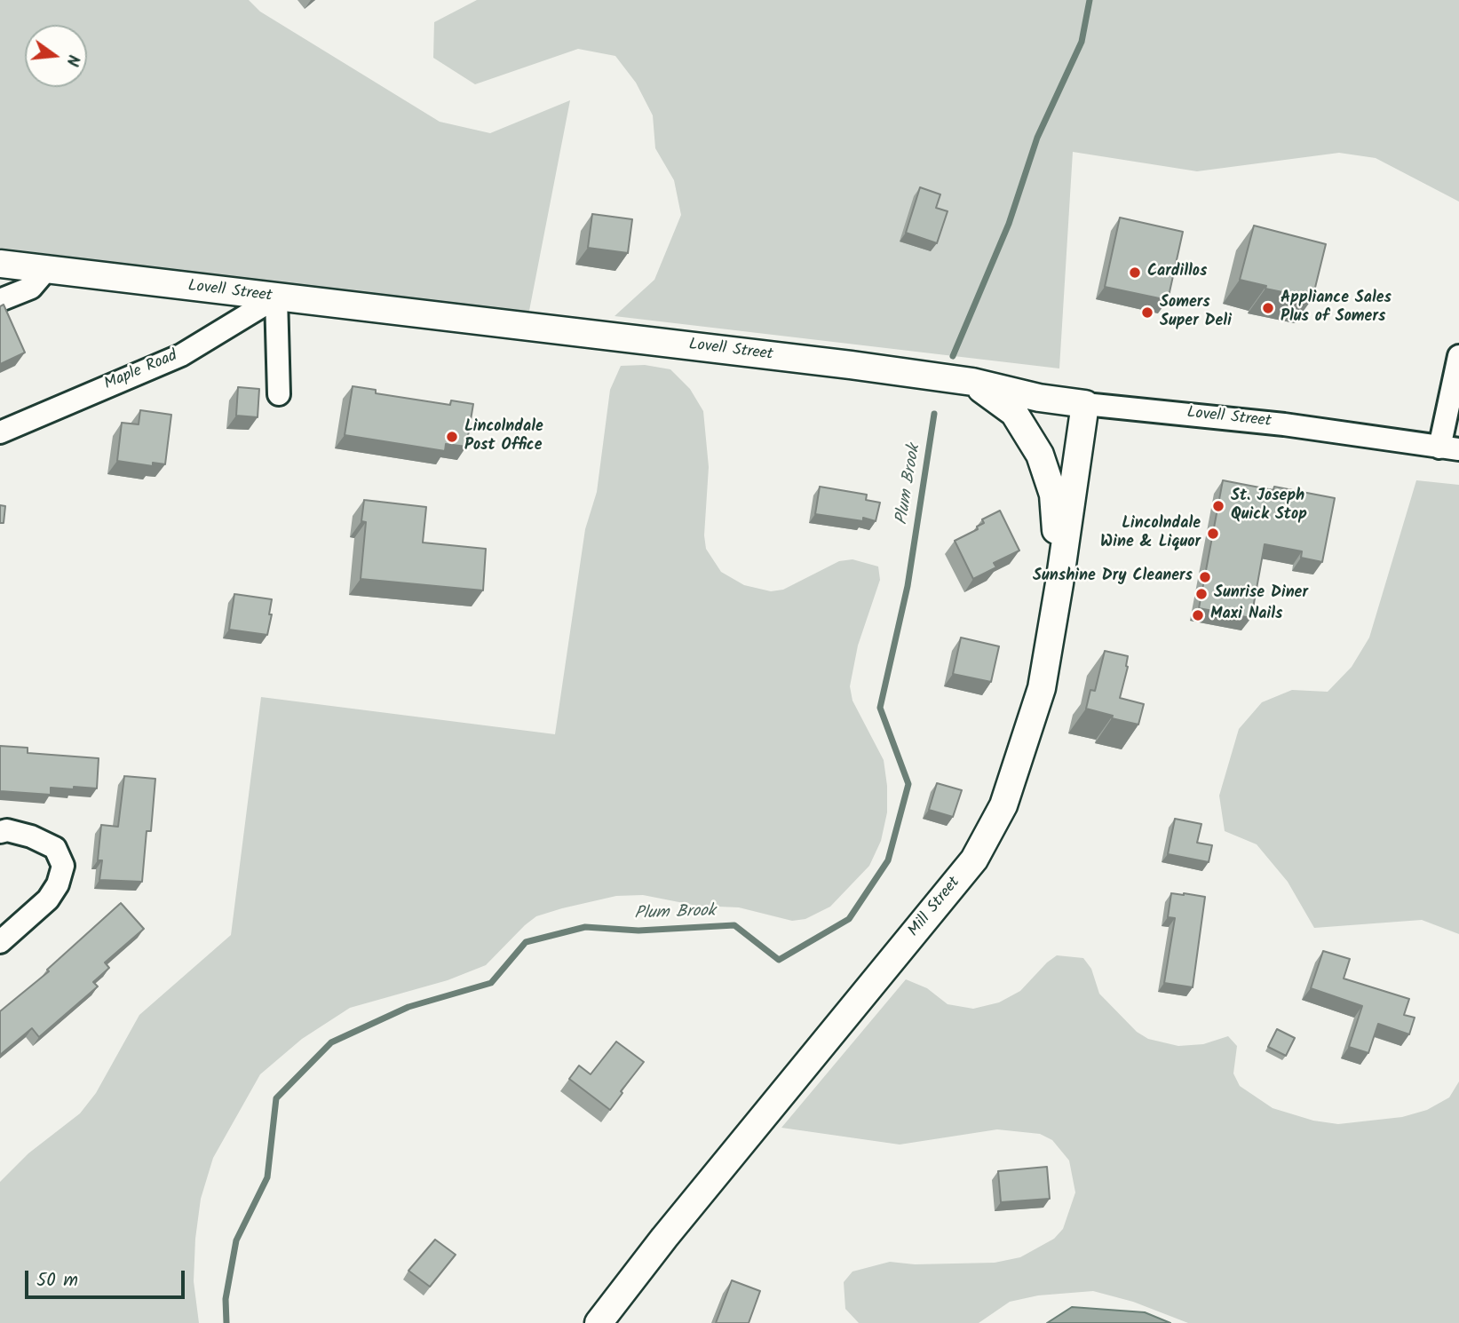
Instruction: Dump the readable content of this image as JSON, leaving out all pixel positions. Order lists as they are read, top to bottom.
{
  "streets": {
    "main road": ["Lovell Street", "Mill Street"],
    "street": ["Maple Road"]
  },
  "crossings": [
    ["Lovell Street", "Maple Road"],
    ["Lovell Street", "Mill Street"]
  ],
  "water": ["Plum Brook"],
  "places": [
    "Cardillos",
    "Appliance Sales Plus of Somers",
    "Somers Super Deli",
    "Lincolndale Post Office",
    "St. Joseph Quick Stop",
    "Lincolndale Wine & Liquor",
    "Sunshine Dry Cleaners",
    "Sunrise Diner",
    "Maxi Nails"
  ],
  "scale_bar": "50 m",
  "north": "right"
}
